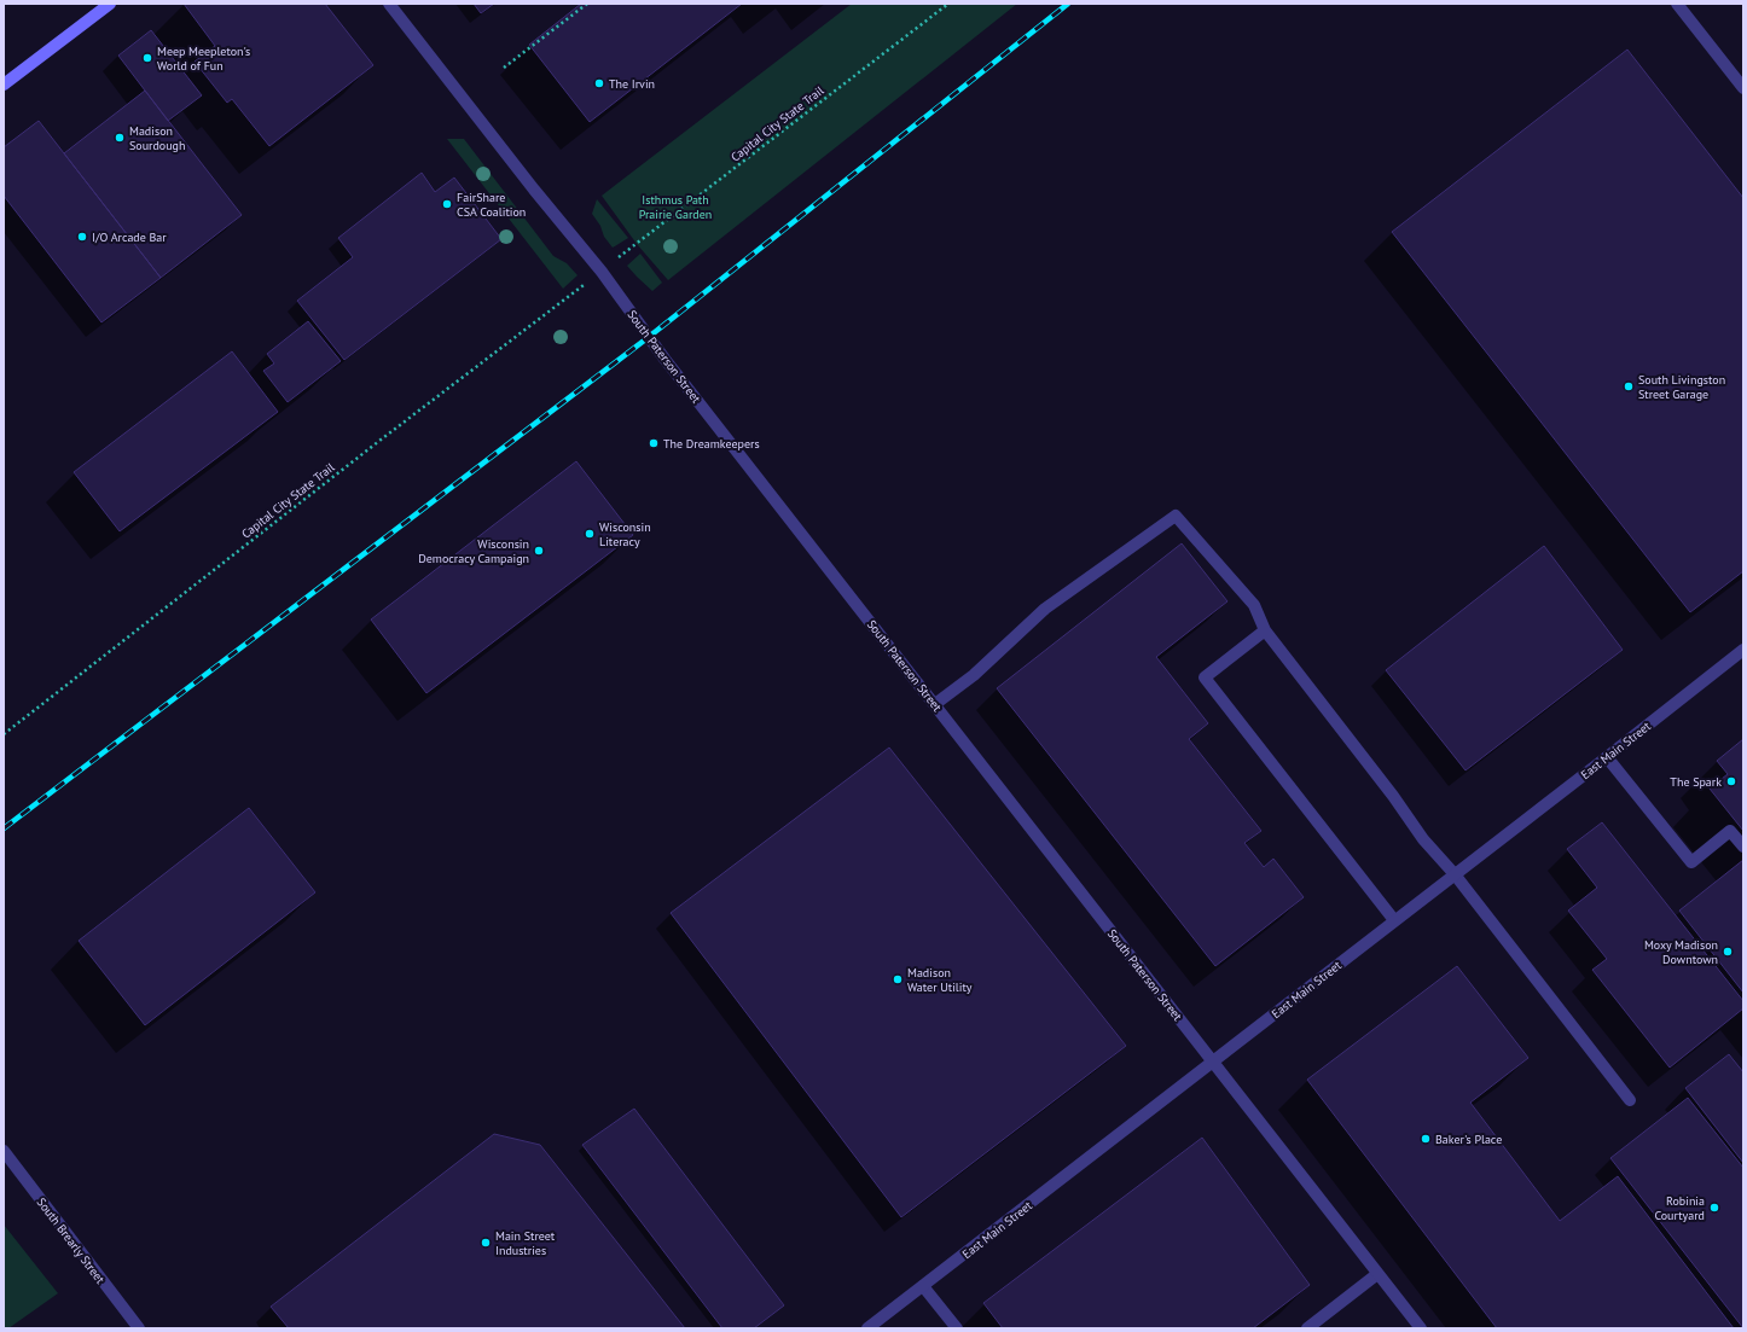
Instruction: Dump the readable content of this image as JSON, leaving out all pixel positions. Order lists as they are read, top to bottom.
{
  "streets": {
    "street": ["South Paterson Street", "East Main Street", "South Brearly Street"],
    "path": ["Capital City State Trail"]
  },
  "crossings": [
    ["South Paterson Street", "East Main Street"]
  ],
  "parks": ["Isthmus Path Prairie Garden"],
  "places": [
    "Meep Meepleton's World of Fun",
    "The Irvin",
    "Madison Sourdough",
    "FairShare CSA Coalition",
    "I/O Arcade Bar",
    "South Livingston Street Garage",
    "The Dreamkeepers",
    "Wisconsin Literacy",
    "Wisconsin Democracy Campaign",
    "The Spark",
    "Moxy Madison Downtown",
    "Madison Water Utility",
    "Baker's Place",
    "Robinia Courtyard",
    "Main Street Industries"
  ]
}
